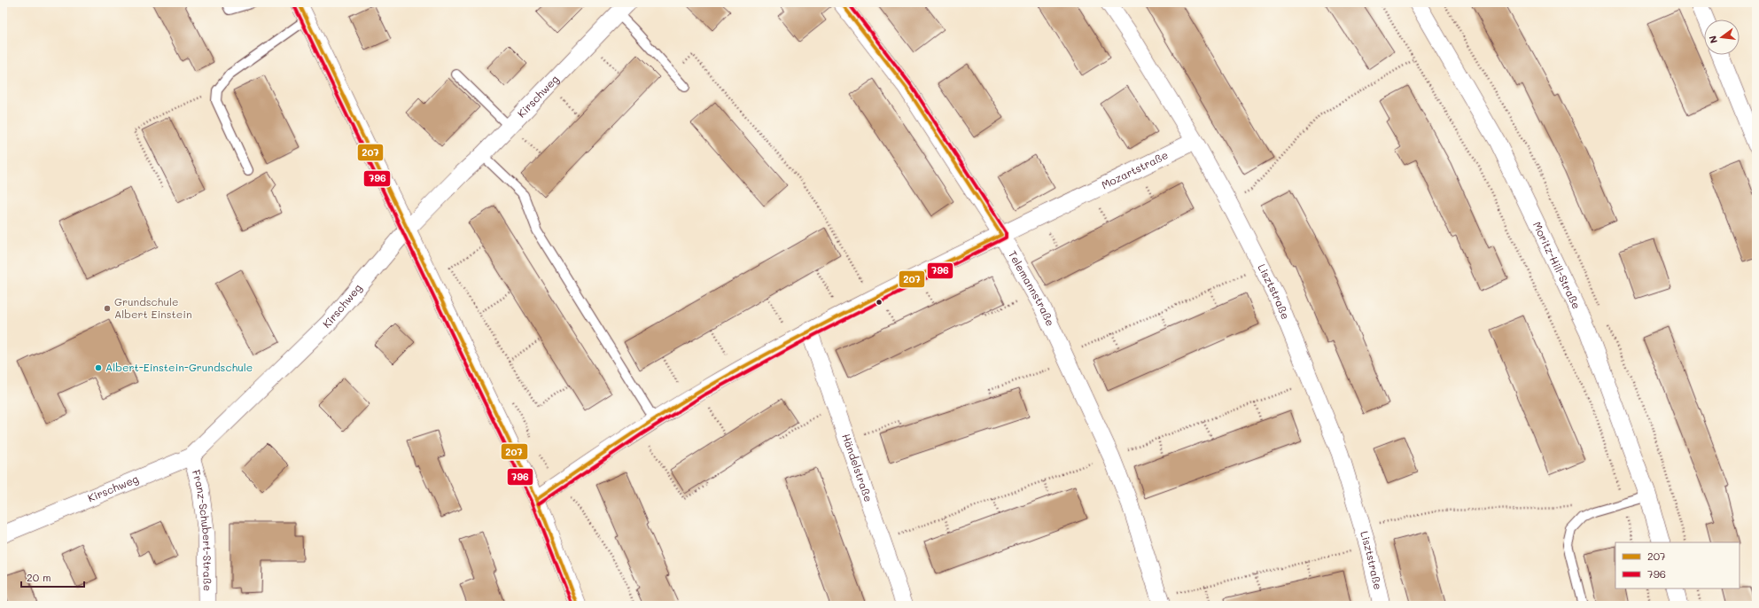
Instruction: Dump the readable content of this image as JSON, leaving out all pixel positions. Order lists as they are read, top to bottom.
{
  "streets": {
    "street": [
      "Kirschweg",
      "Mozartstraße",
      "Moritz-Hill-Straße",
      "Telemannstraße",
      "Lisztstraße",
      "Händelstraße",
      "Franz-Schubert-Straße"
    ]
  },
  "crossings": [
    ["Kirschweg", "Franz-Schubert-Straße"],
    ["Mozartstraße", "Telemannstraße"],
    ["Mozartstraße", "Lisztstraße"],
    ["Mozartstraße", "Händelstraße"]
  ],
  "places": ["Grundschule Albert Einstein", "Albert-Einstein-Grundschule"],
  "lines": ["transit line 207", "transit line 796"],
  "legend": ["207", "796"],
  "scale_bar": "20 m",
  "north": "left"
}
